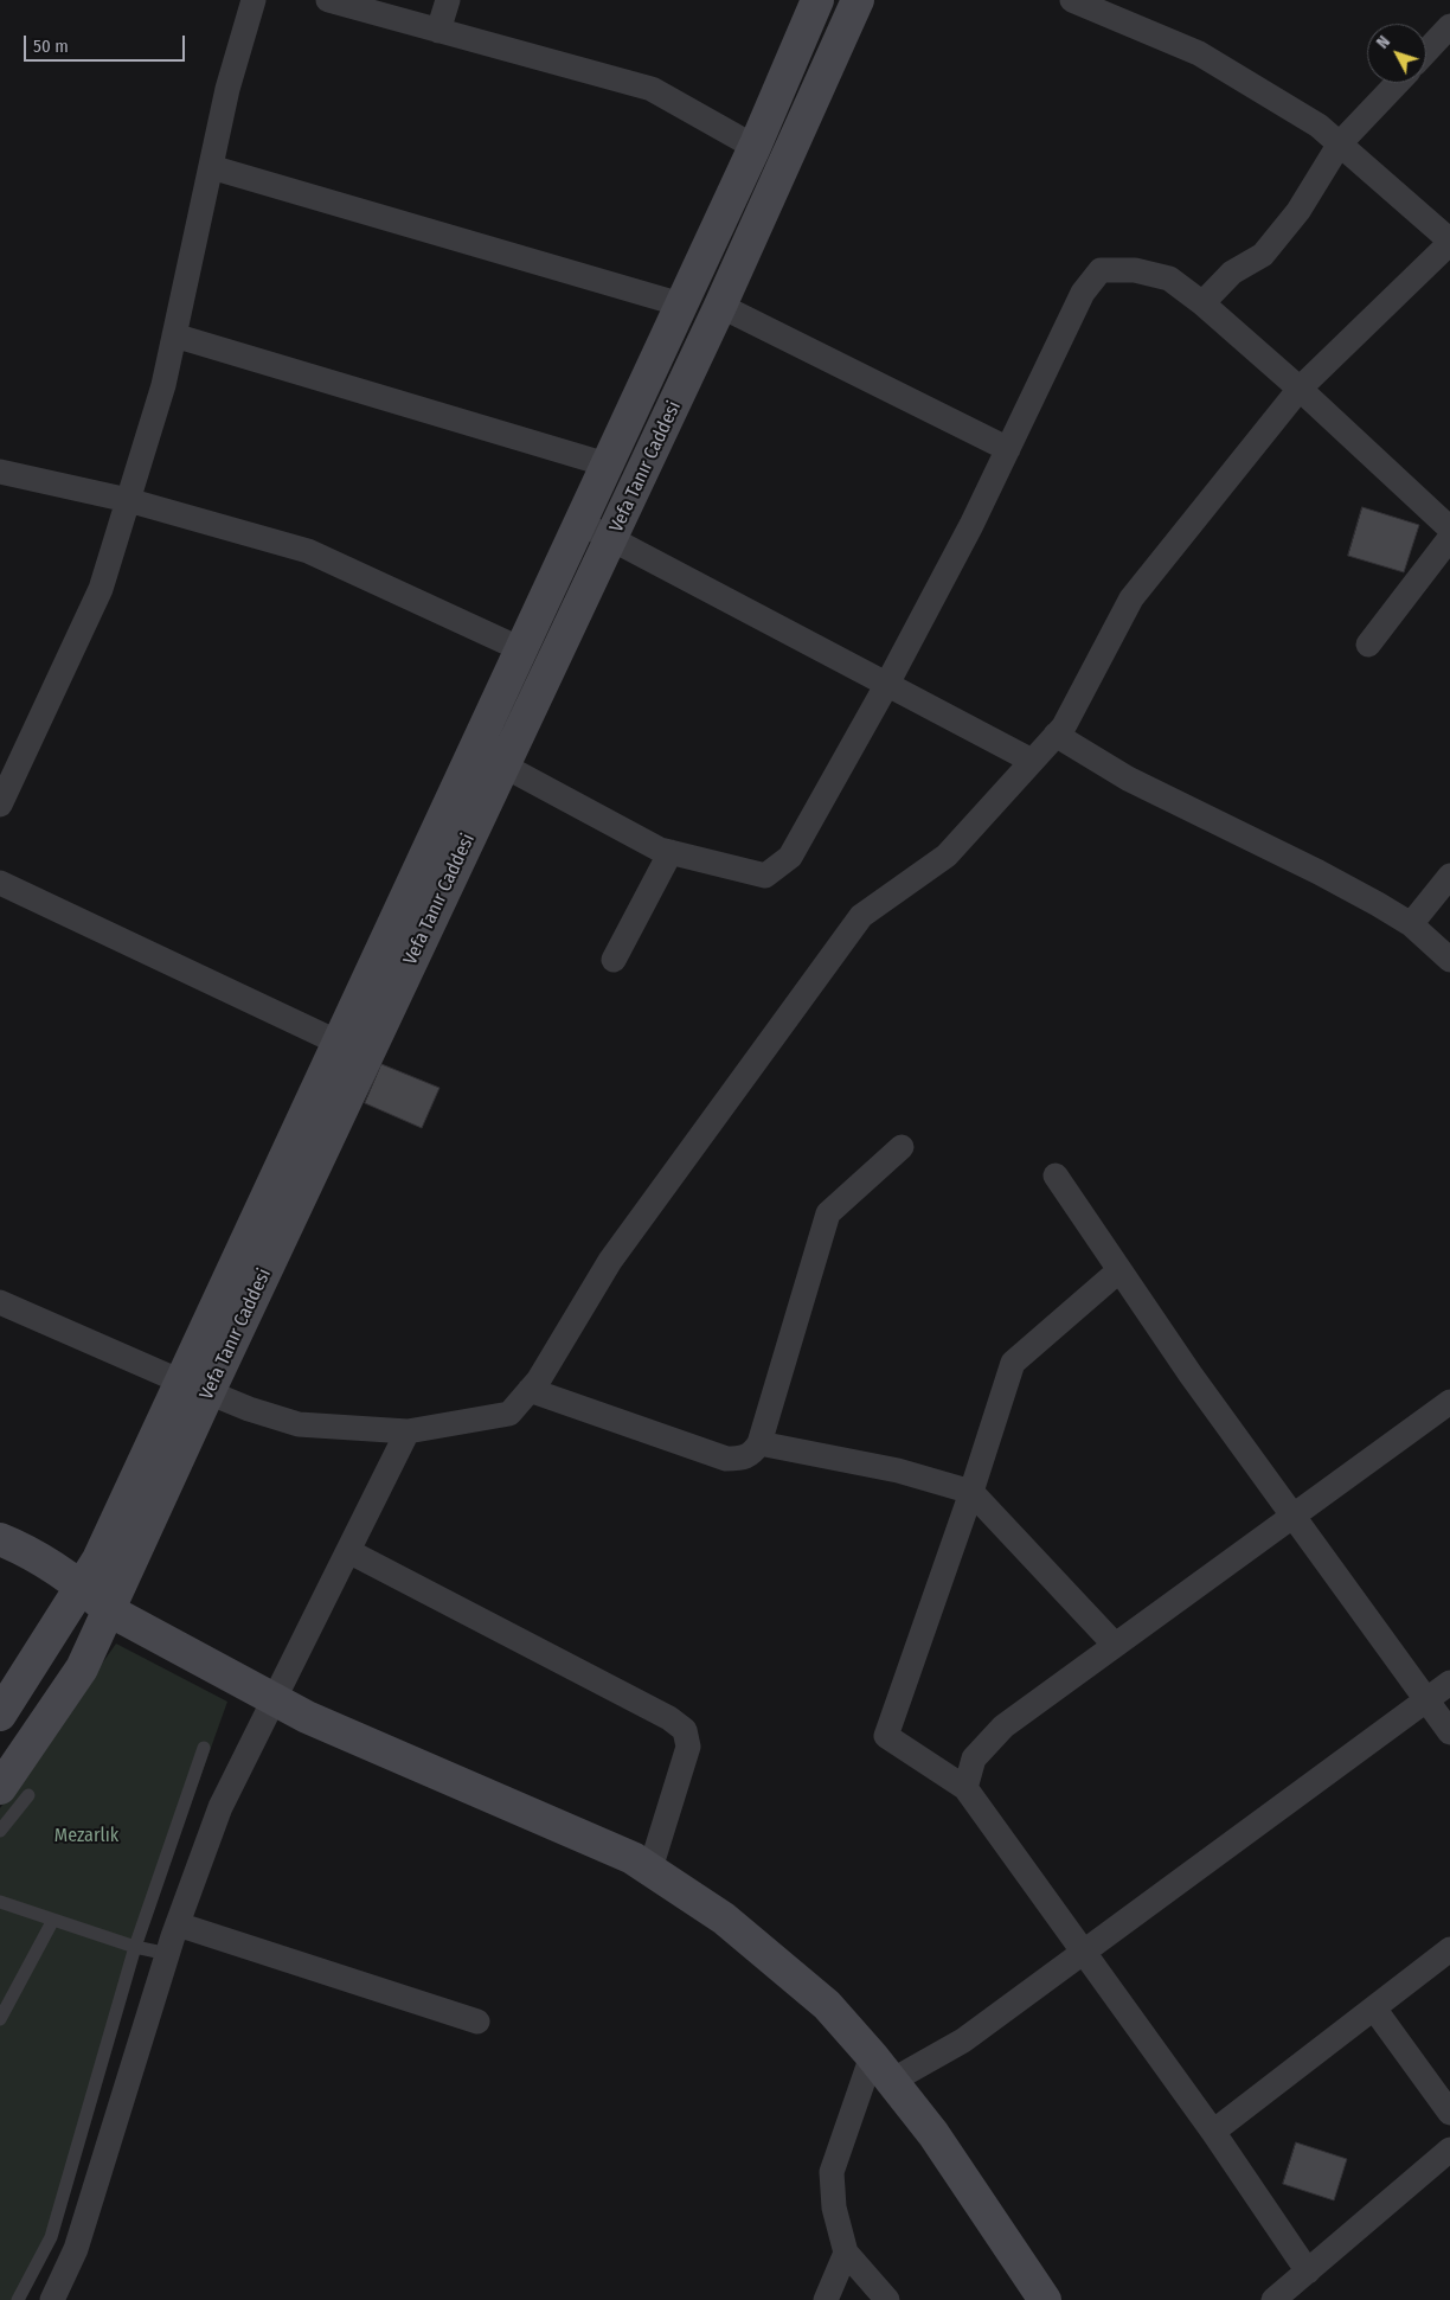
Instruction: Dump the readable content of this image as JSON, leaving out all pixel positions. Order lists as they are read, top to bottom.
{
  "streets": {
    "main road": ["Vefa Tanır Caddesi"]
  },
  "parks": ["Mezarlık"],
  "scale_bar": "50 m",
  "north": "top left"
}
